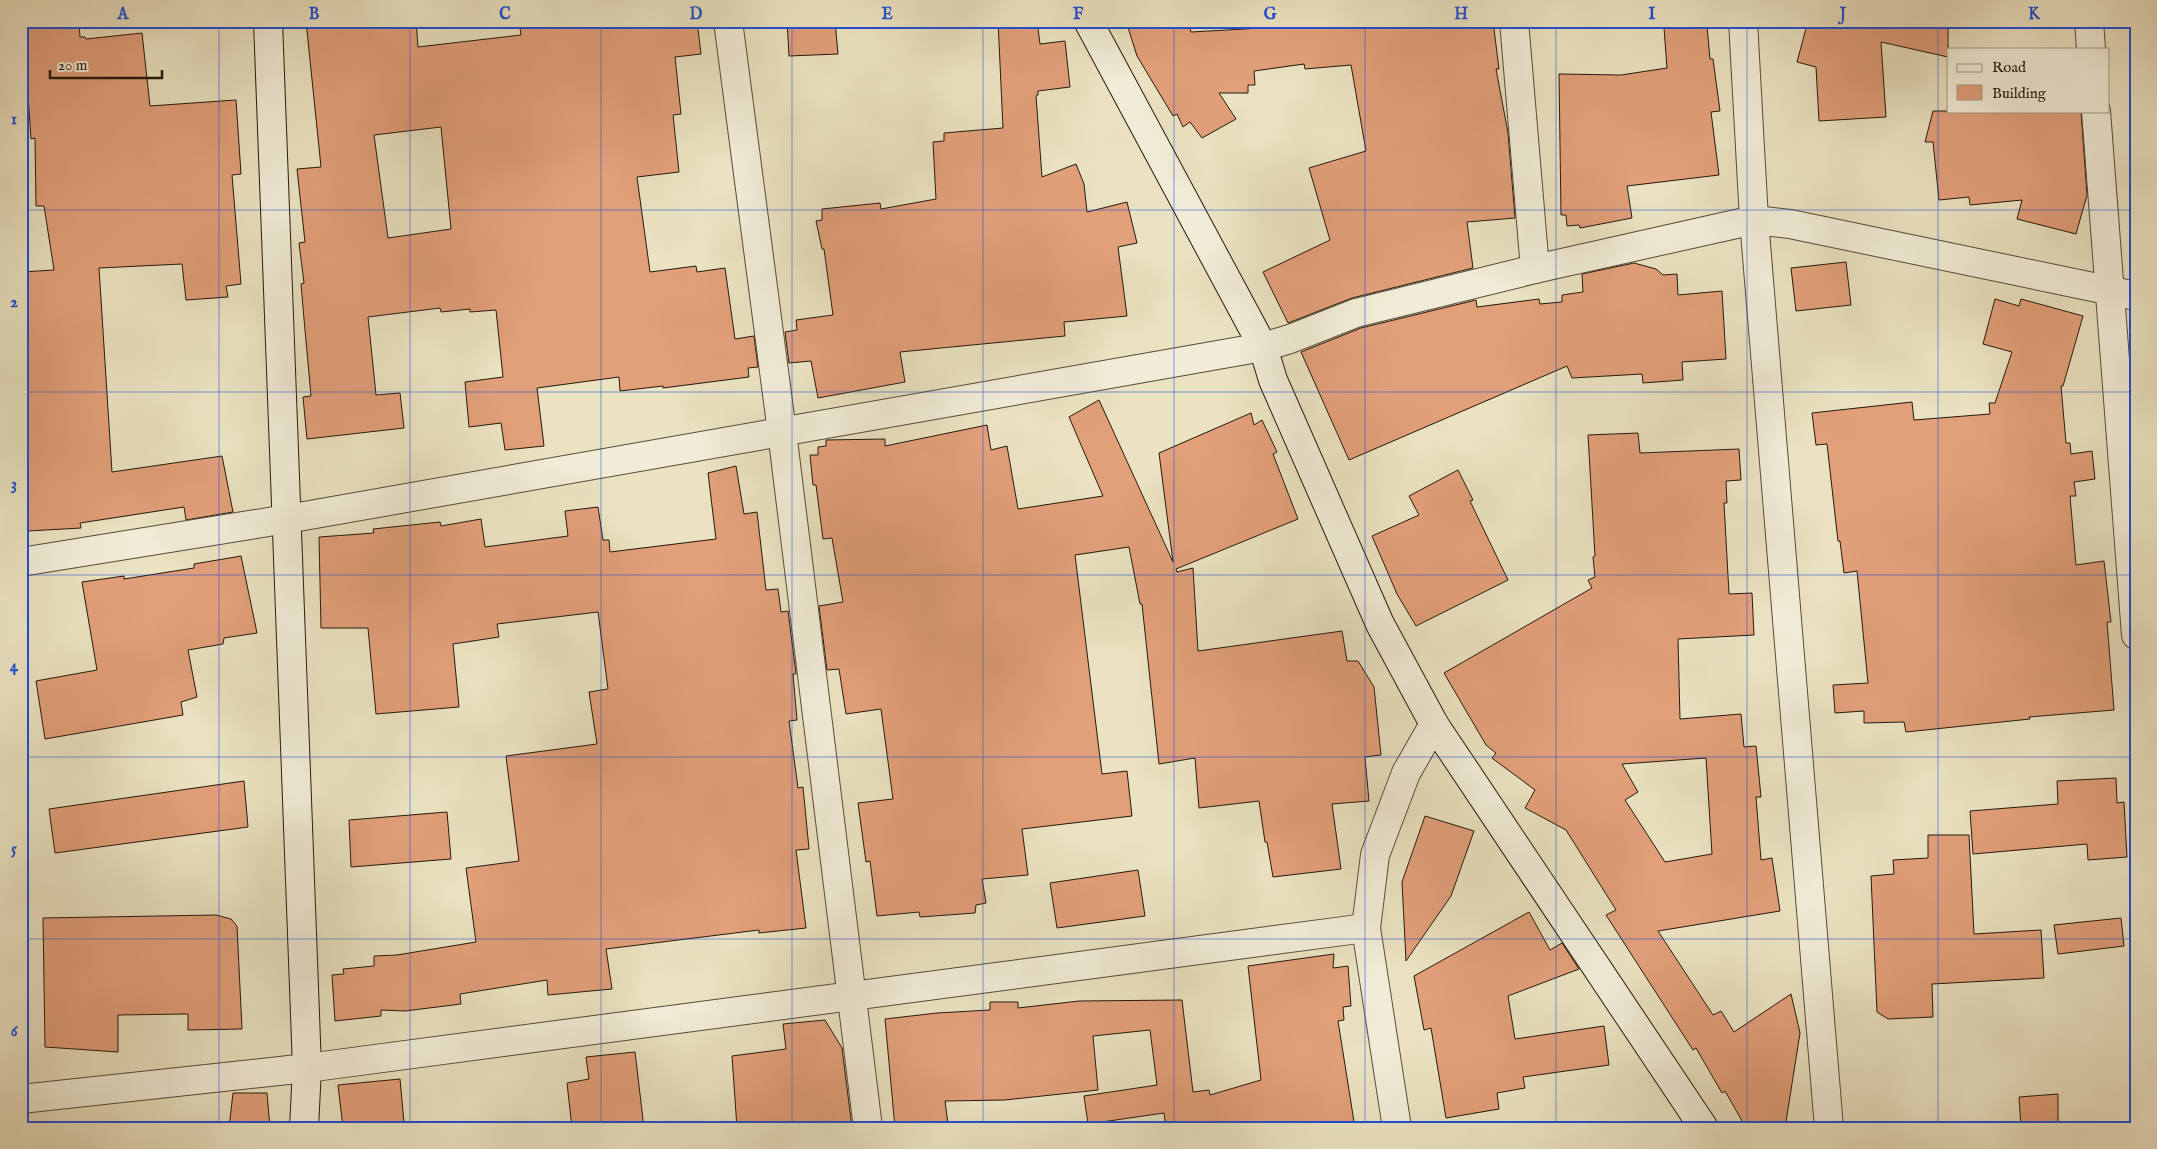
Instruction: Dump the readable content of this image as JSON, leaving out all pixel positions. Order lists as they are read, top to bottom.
{
  "legend": ["Road", "Building"],
  "scale_bar": "20 m",
  "grid": {
    "columns": [
      "A",
      "B",
      "C",
      "D",
      "E",
      "F",
      "G",
      "H",
      "I",
      "J",
      "K"
    ],
    "rows": [
      "1",
      "2",
      "3",
      "4",
      "5",
      "6"
    ]
  }
}
